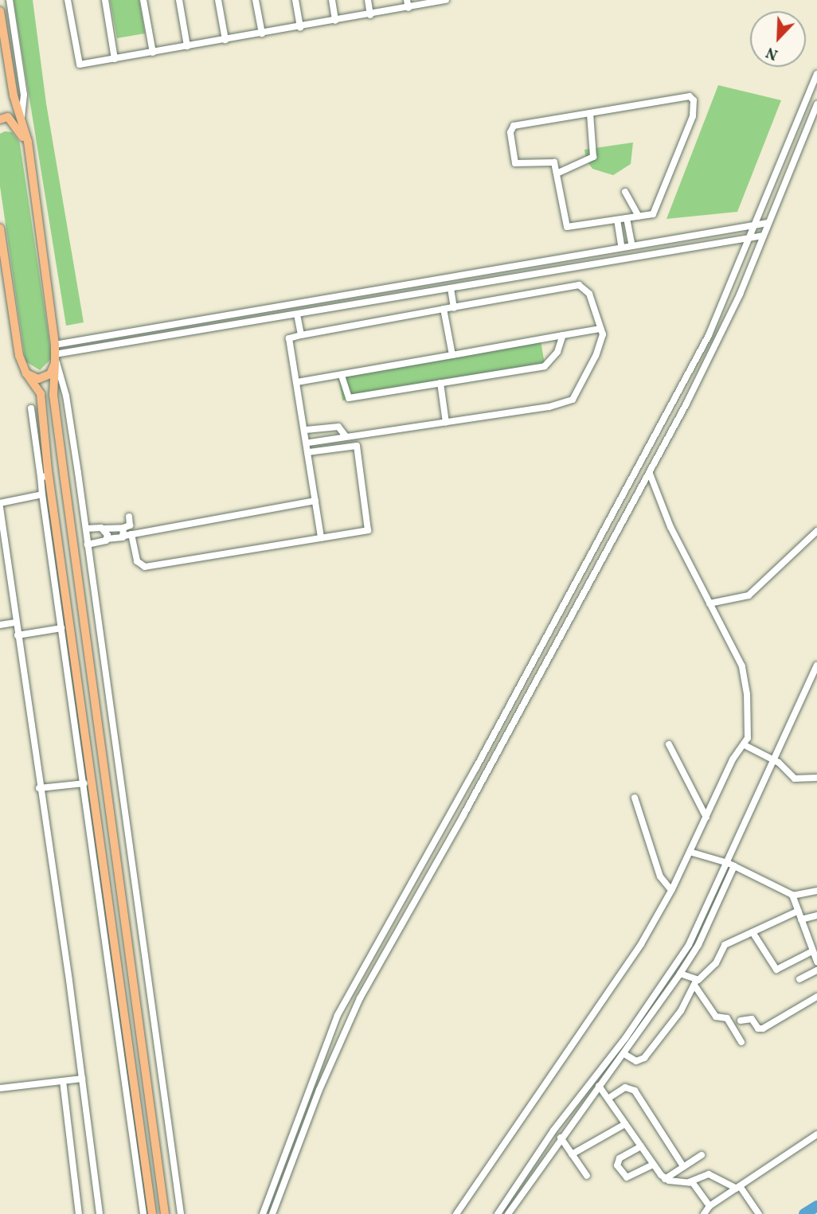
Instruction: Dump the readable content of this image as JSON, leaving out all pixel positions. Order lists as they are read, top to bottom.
{
  "north": "bottom left"
}
